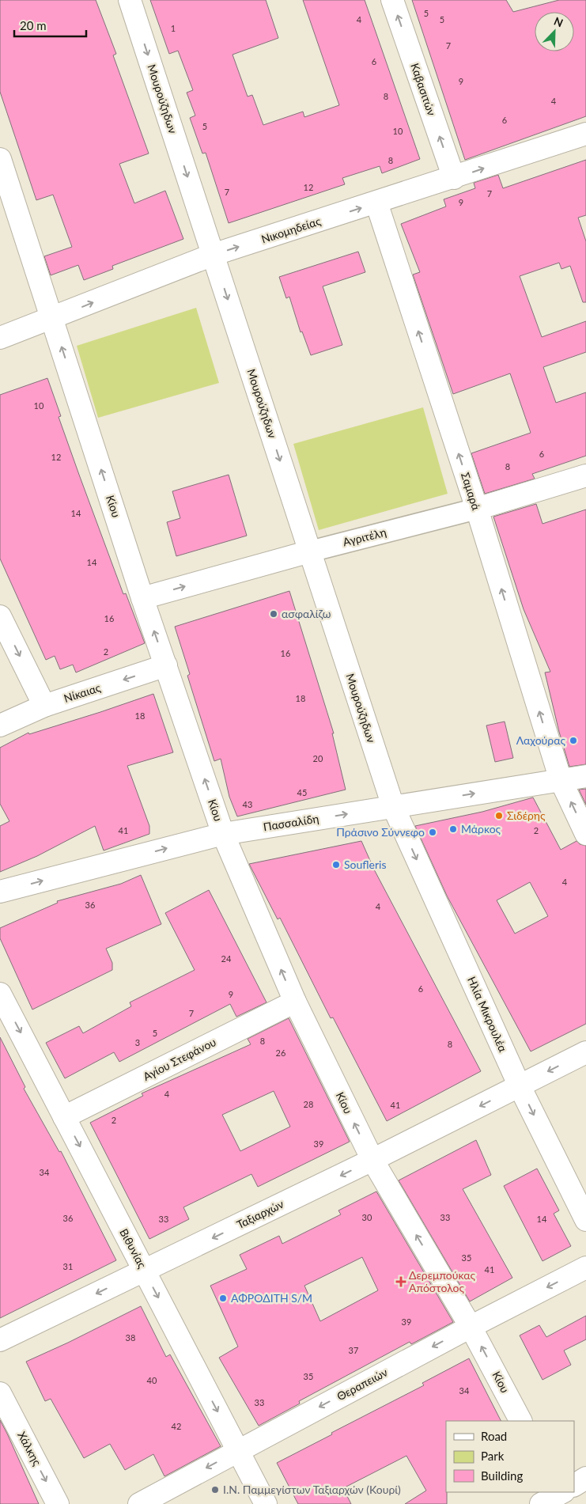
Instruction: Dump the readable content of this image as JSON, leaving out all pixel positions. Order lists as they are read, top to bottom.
{
  "streets": {
    "street": [
      "Καβασιτών",
      "Μουρούζηδων",
      "Νικομηδείας",
      "Σαμαρά",
      "Κίου",
      "Αγριτέλη",
      "Νίκαιας",
      "Πασσαλίδη",
      "Ηλία Μικρουλέα",
      "Αγίου Στεφάνου",
      "Ταξιαρχών",
      "Βιθυνίας",
      "Θεραπειών",
      "Χάλκης"
    ]
  },
  "crossings": [
    ["Καβασιτών", "Νικομηδείας"],
    ["Μουρούζηδων", "Νικομηδείας"],
    ["Μουρούζηδων", "Αγριτέλη"],
    ["Μουρούζηδων", "Πασσαλίδη"],
    ["Μουρούζηδων", "Ηλία Μικρουλέα"],
    ["Νικομηδείας", "Σαμαρά"],
    ["Νικομηδείας", "Κίου"],
    ["Σαμαρά", "Αγριτέλη"],
    ["Σαμαρά", "Πασσαλίδη"],
    ["Κίου", "Αγριτέλη"],
    ["Κίου", "Νίκαιας"],
    ["Κίου", "Πασσαλίδη"],
    ["Κίου", "Αγίου Στεφάνου"],
    ["Κίου", "Ταξιαρχών"],
    ["Κίου", "Θεραπειών"],
    ["Πασσαλίδη", "Ηλία Μικρουλέα"],
    ["Ηλία Μικρουλέα", "Ταξιαρχών"],
    ["Αγίου Στεφάνου", "Βιθυνίας"],
    ["Ταξιαρχών", "Βιθυνίας"],
    ["Βιθυνίας", "Θεραπειών"]
  ],
  "one_way": [
    "Καβασιτών",
    "Μουρούζηδων",
    "Νικομηδείας",
    "Σαμαρά",
    "Κίου",
    "Αγριτέλη",
    "Νίκαιας",
    "Πασσαλίδη",
    "Ηλία Μικρουλέα",
    "Ταξιαρχών",
    "Βιθυνίας",
    "Θεραπειών",
    "Χάλκης"
  ],
  "places": {
    "other": [
      "ασφαλίζω",
      "Λαχούρας",
      "Σιδέρης",
      "Μάρκος",
      "Πράσινο Σύννεφο",
      "Soufleris",
      "ΑΦΡΟΔΙΤΗ S/M",
      "Ι.Ν. Παμμεγίστων Ταξιαρχών (Κουρί)"
    ],
    "health": ["Δερεμπούκας Απόστολος"]
  },
  "house_numbers": [
    "5",
    "4",
    "5",
    "1",
    "7",
    "6",
    "9",
    "8",
    "4",
    "6",
    "5",
    "10",
    "8",
    "12",
    "7",
    "7",
    "9",
    "10",
    "6",
    "12",
    "8",
    "14",
    "14",
    "16",
    "2",
    "16",
    "18",
    "18",
    "20",
    "45",
    "43",
    "41",
    "2",
    "4",
    "36",
    "4",
    "24",
    "6",
    "9",
    "7",
    "5",
    "8",
    "3",
    "8",
    "26",
    "4",
    "28",
    "41",
    "2",
    "39",
    "34",
    "30",
    "33",
    "36",
    "33",
    "14",
    "35",
    "31",
    "41",
    "39",
    "38",
    "37",
    "35",
    "40",
    "34",
    "33",
    "42"
  ],
  "legend": ["Road", "Park", "Building"],
  "scale_bar": "20 m",
  "north": "top right"
}
